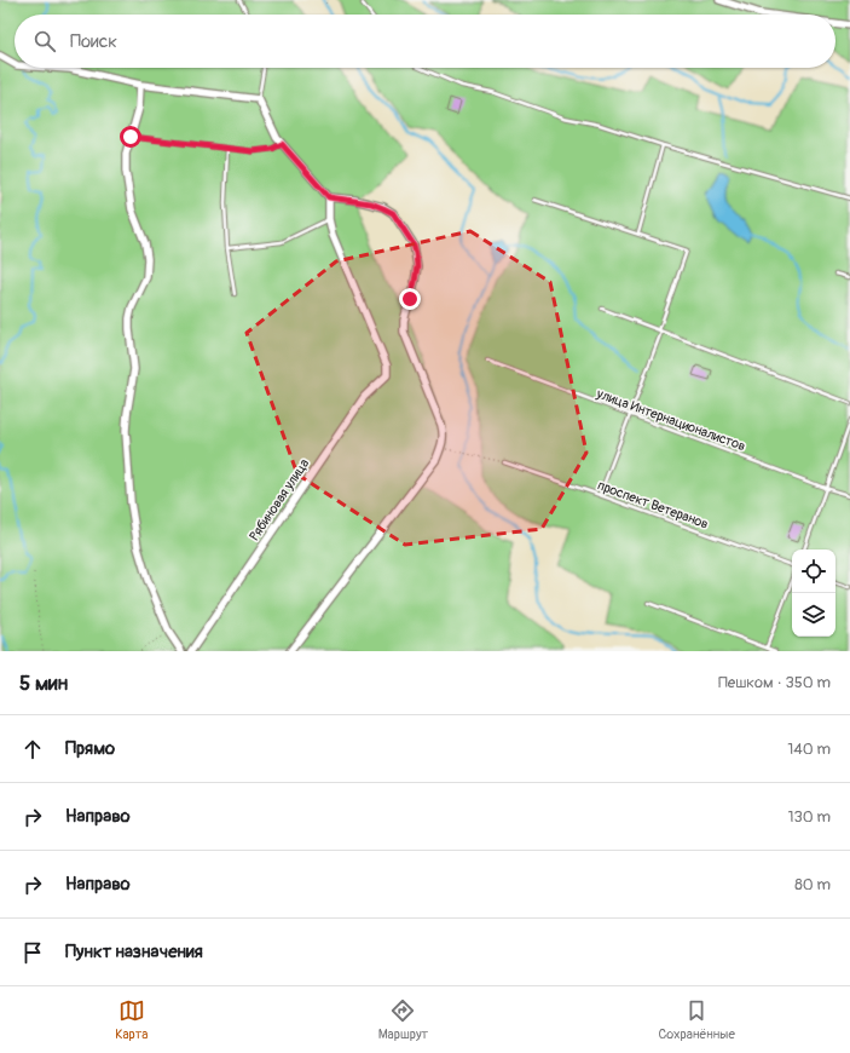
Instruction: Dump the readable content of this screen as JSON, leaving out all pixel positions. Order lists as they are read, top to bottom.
{
  "streets": {
    "street": ["Рябиновая улица"],
    "lane": ["улица Интернационалистов", "проспект Ветеранов"]
  },
  "page": {
    "search": "Поиск",
    "heading": ["5 мин", "Пешком · 350 m"],
    "list": [
      ["Прямо", "140 m"],
      ["Направо", "130 m"],
      ["Направо", "80 m"],
      "Пункт назначения"
    ],
    "nav": ["Карта", "Маршрут", "Сохранённые"]
  }
}
